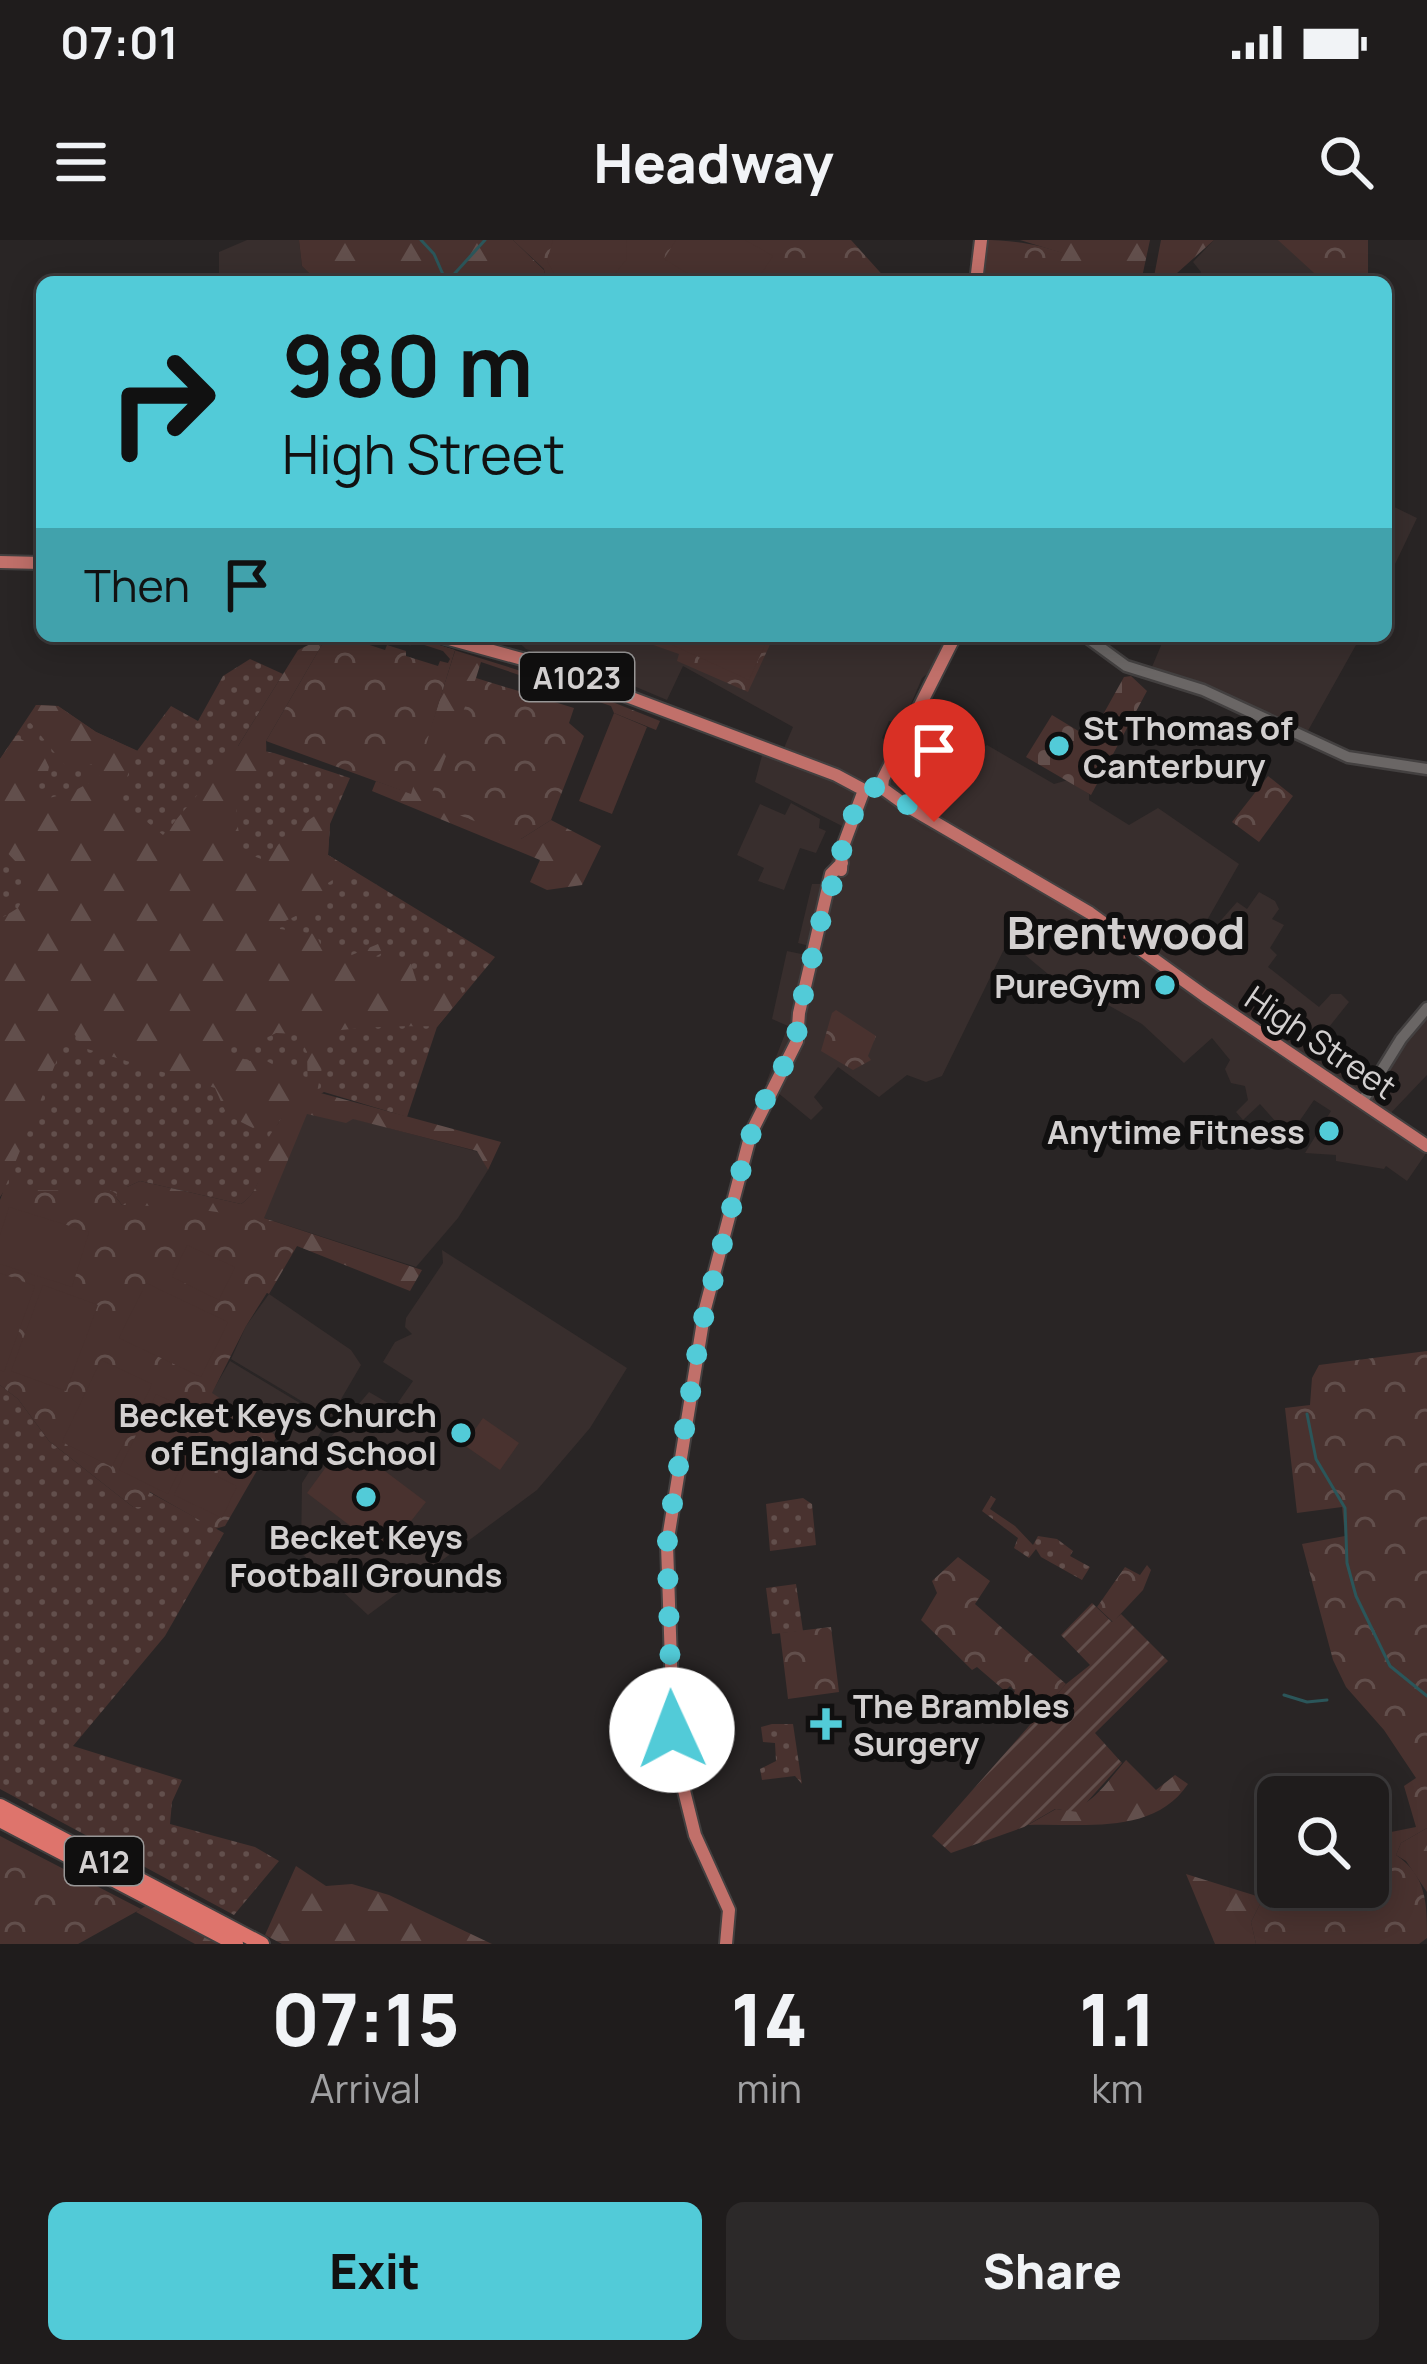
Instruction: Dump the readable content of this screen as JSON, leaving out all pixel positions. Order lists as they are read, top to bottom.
{
  "streets": {
    "highway": ["A12"],
    "main road": ["A1023", "High Street"]
  },
  "districts": ["Brentwood"],
  "places": {
    "other": [
      "St Thomas of Canterbury",
      "PureGym",
      "Anytime Fitness",
      "Becket Keys Church of England School",
      "Becket Keys Football Grounds"
    ],
    "health": ["The Brambles Surgery"]
  },
  "page": {
    "status": "07:01",
    "header": "Headway",
    "turn": ["980 m", "High Street"],
    "then": "Then",
    "eta": [
      "07:15",
      "Arrival",
      "14",
      "min",
      "1.1",
      "km"
    ],
    "buttons": ["Exit", "Share"]
  }
}
